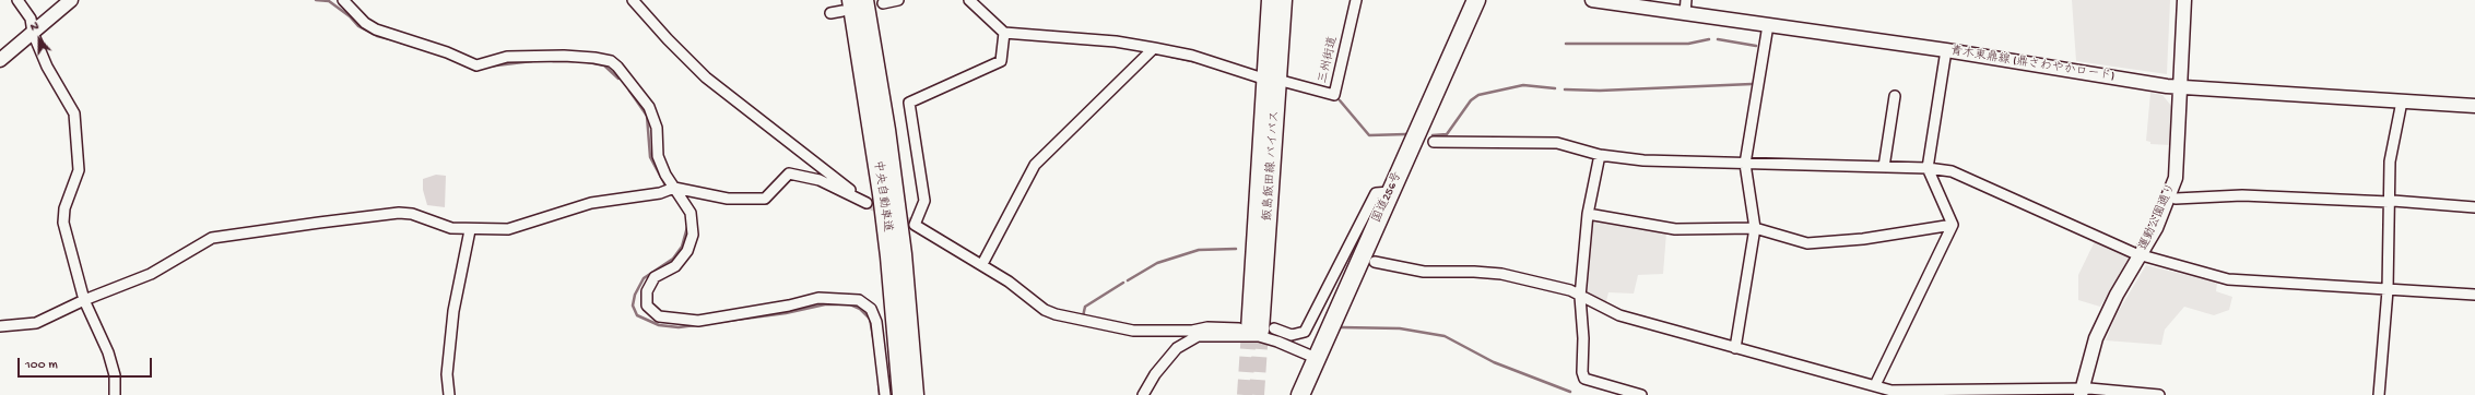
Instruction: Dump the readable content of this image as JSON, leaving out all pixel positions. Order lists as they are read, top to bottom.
{
  "streets": {
    "highway": ["中央自動車道", "国道256号"],
    "main road": ["青木東鼎線 (鼎さわやかロード)", "飯島飯田線 バイパス", "運動公園通り"],
    "street": ["三州街道"]
  },
  "crossings": [
    ["三州街道", "飯島飯田線 バイパス"],
    ["青木東鼎線 (鼎さわやかロード)", "運動公園通り"]
  ],
  "scale_bar": "100 m",
  "north": "top"
}
